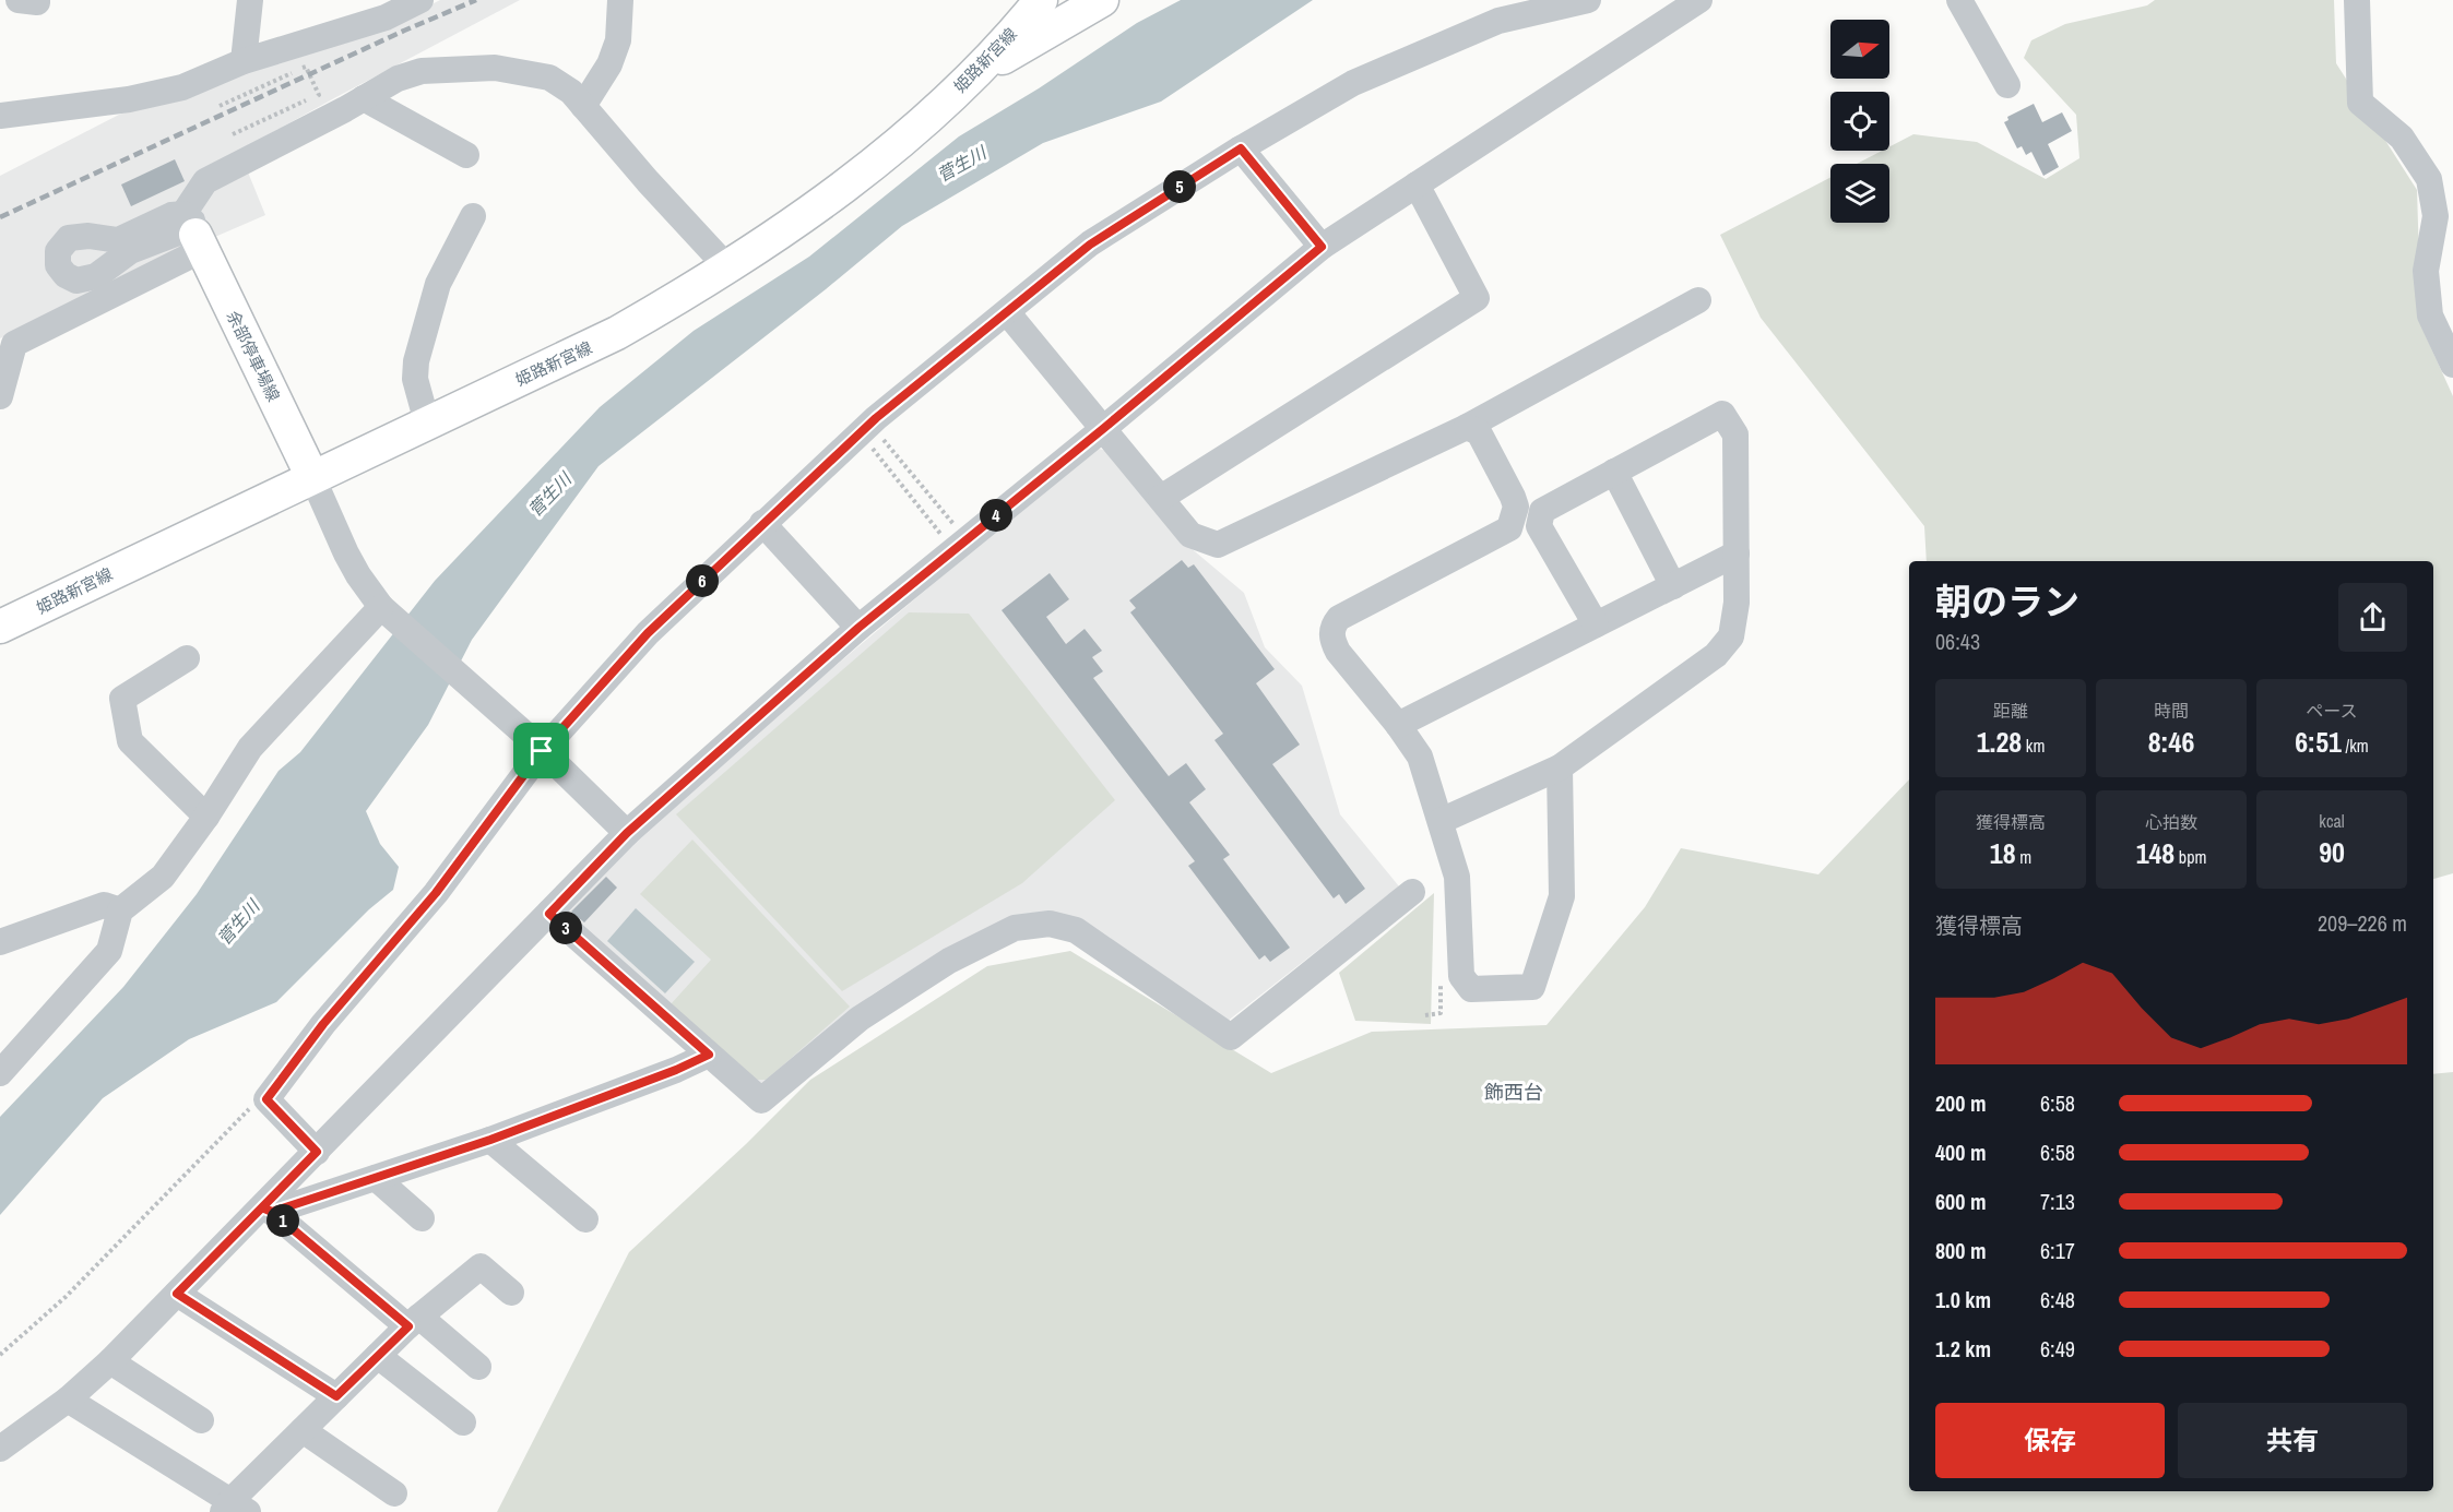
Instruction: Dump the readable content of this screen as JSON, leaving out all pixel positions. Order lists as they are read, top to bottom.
{
  "streets": {
    "main road": ["姫路新宮線", "余部停車場線"]
  },
  "crossings": [
    ["姫路新宮線", "余部停車場線"]
  ],
  "districts": ["飾西台"],
  "water": ["菅生川"],
  "north": "right",
  "page": {
    "pins": [
      "5",
      "4",
      "6",
      "3",
      "1"
    ],
    "heading": ["朝のラン", "06:43"],
    "stats": [
      ["距離", "1.28 km"],
      ["時間", "8:46"],
      ["ペース", "6:51 /km"],
      ["獲得標高", "18 m"],
      ["心拍数", "148 bpm"],
      ["kcal", "90"]
    ],
    "chart": ["獲得標高", "209–226 m"],
    "list": [
      {
        "name": "200 m",
        "note": "6:58"
      },
      {
        "name": "400 m",
        "note": "6:58"
      },
      {
        "name": "600 m",
        "note": "7:13"
      },
      {
        "name": "800 m",
        "note": "6:17"
      },
      {
        "name": "1.0 km",
        "note": "6:48"
      },
      {
        "name": "1.2 km",
        "note": "6:49"
      }
    ],
    "buttons": ["保存", "共有"]
  }
}
